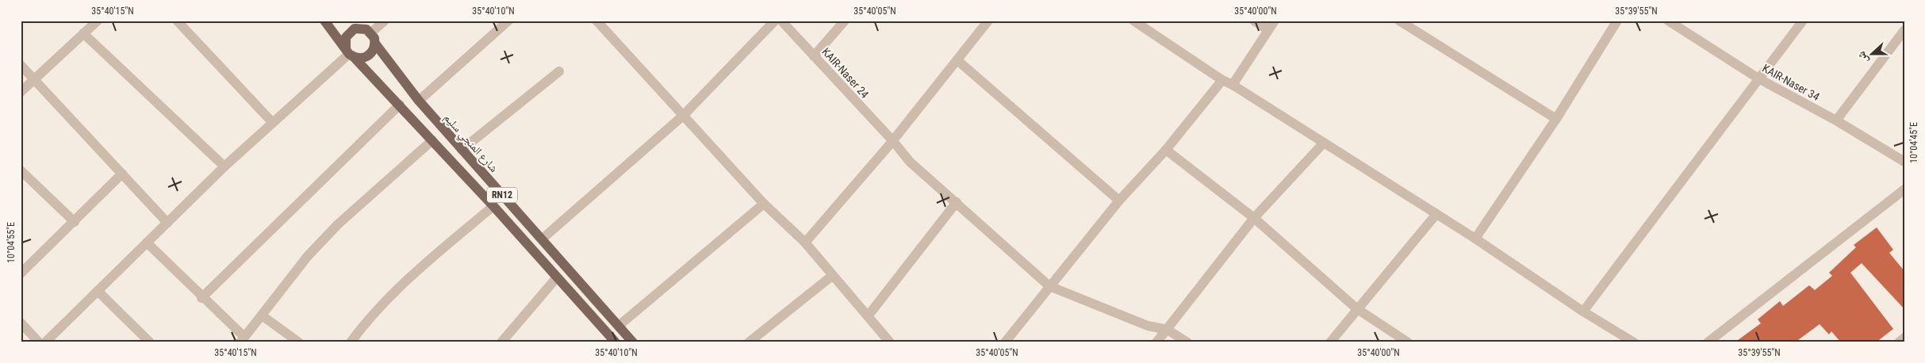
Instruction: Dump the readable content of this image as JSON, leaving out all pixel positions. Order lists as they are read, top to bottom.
{
  "streets": {
    "main road": ["شارع المنجي سليم", "RN12"],
    "street": ["KAIR-Naser 24", "KAIR-Naser 34"]
  },
  "crossings": [
    ["شارع المنجي سليم", "RN12"]
  ],
  "north": "left",
  "coordinates": [
    "35°40'15\"N",
    "35°40'10\"N",
    "35°40'05\"N",
    "35°40'00\"N",
    "35°39'55\"N",
    "10°04'45\"E",
    "10°04'55\"E"
  ]
}
